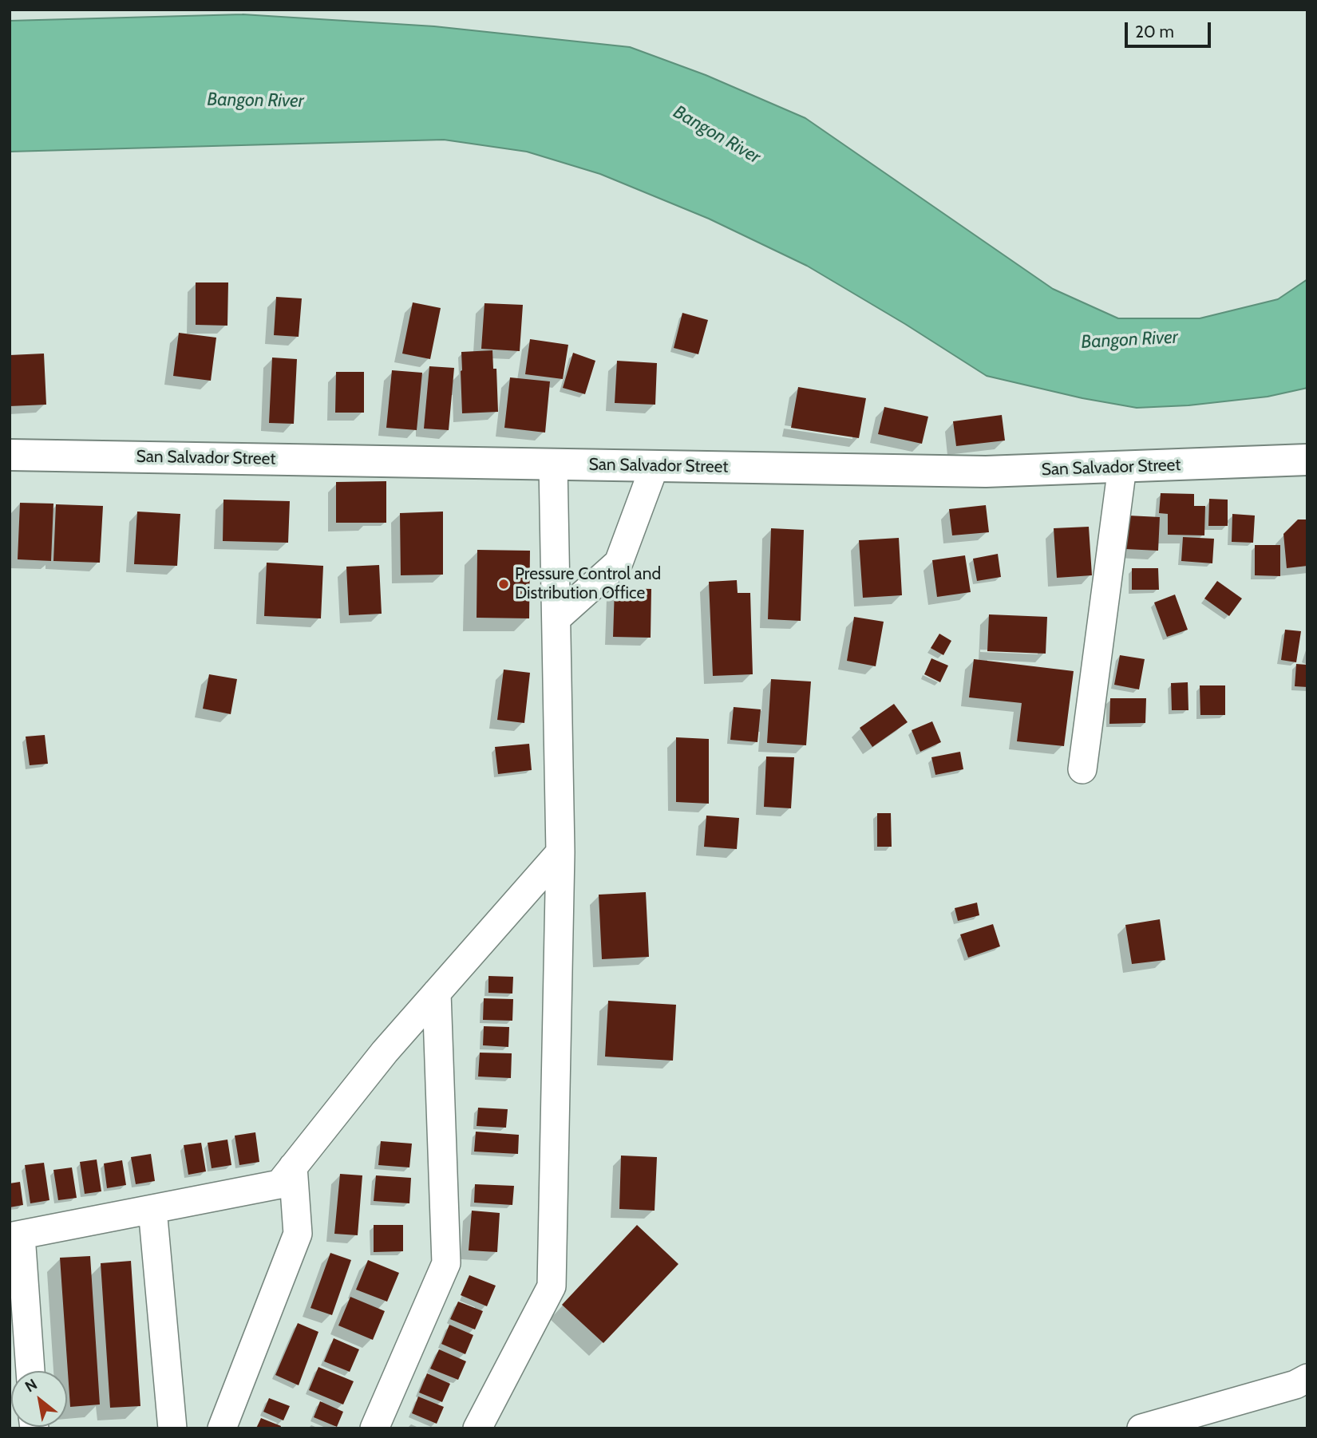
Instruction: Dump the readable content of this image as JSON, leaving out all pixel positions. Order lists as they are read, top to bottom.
{
  "streets": {
    "highway": ["San Salvador Street"]
  },
  "water": ["Bangon River"],
  "places": ["Pressure Control and Distribution Office"],
  "scale_bar": "20 m",
  "north": "top left"
}
